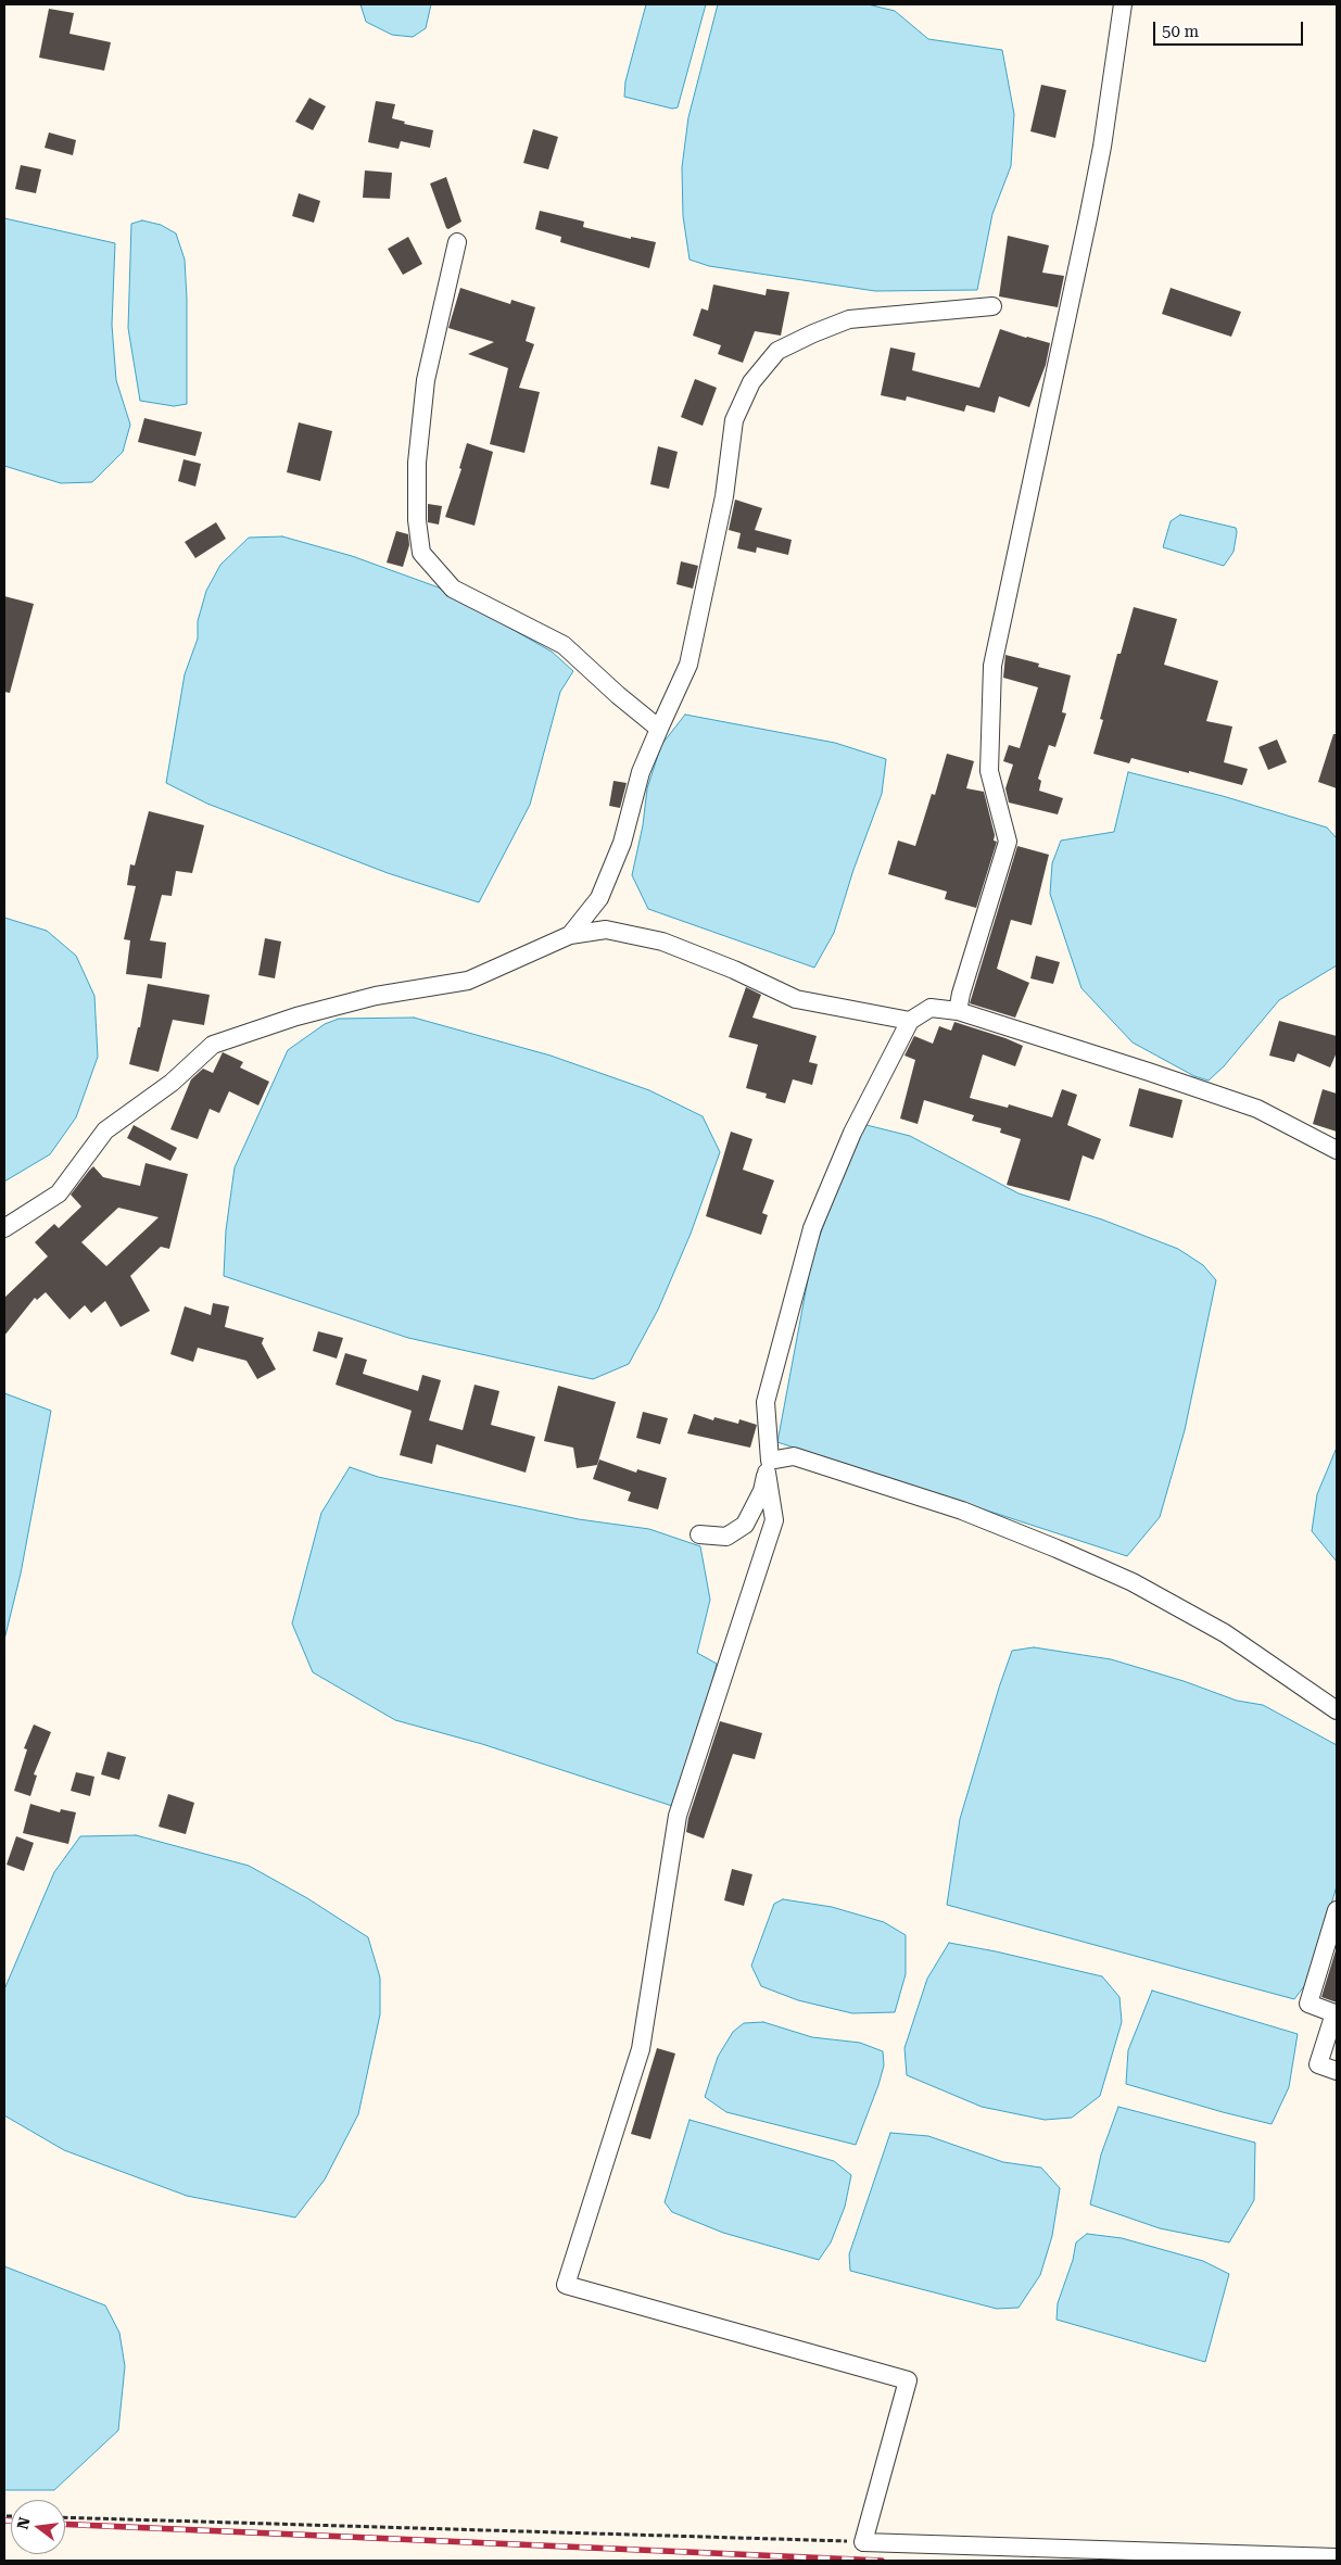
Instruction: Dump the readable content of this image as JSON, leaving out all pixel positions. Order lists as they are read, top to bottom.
{
  "scale_bar": "50 m",
  "north": "left"
}
